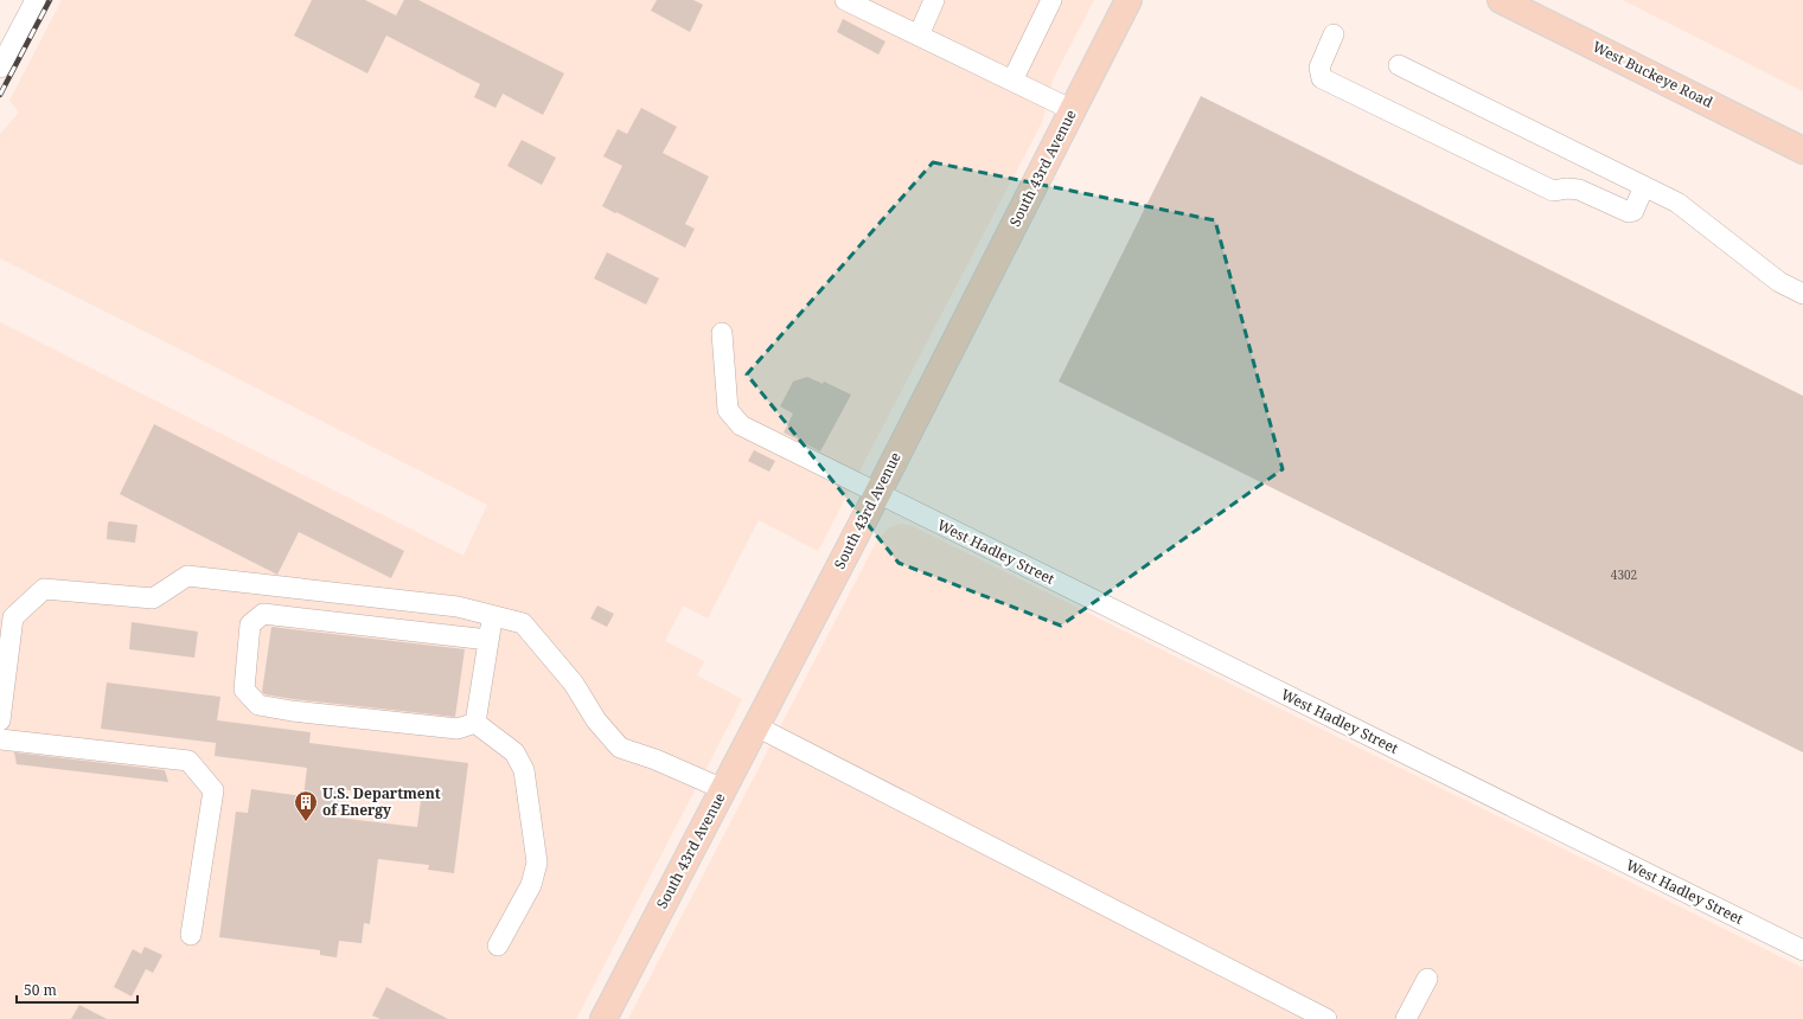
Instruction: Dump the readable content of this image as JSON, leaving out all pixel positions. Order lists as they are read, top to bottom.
{
  "streets": {
    "main road": ["West Buckeye Road", "South 43rd Avenue"],
    "street": ["West Hadley Street"]
  },
  "crossings": [
    ["South 43rd Avenue", "West Hadley Street"]
  ],
  "places": {
    "building": ["U.S. Department of Energy"]
  },
  "house_numbers": ["4302"],
  "scale_bar": "50 m"
}
